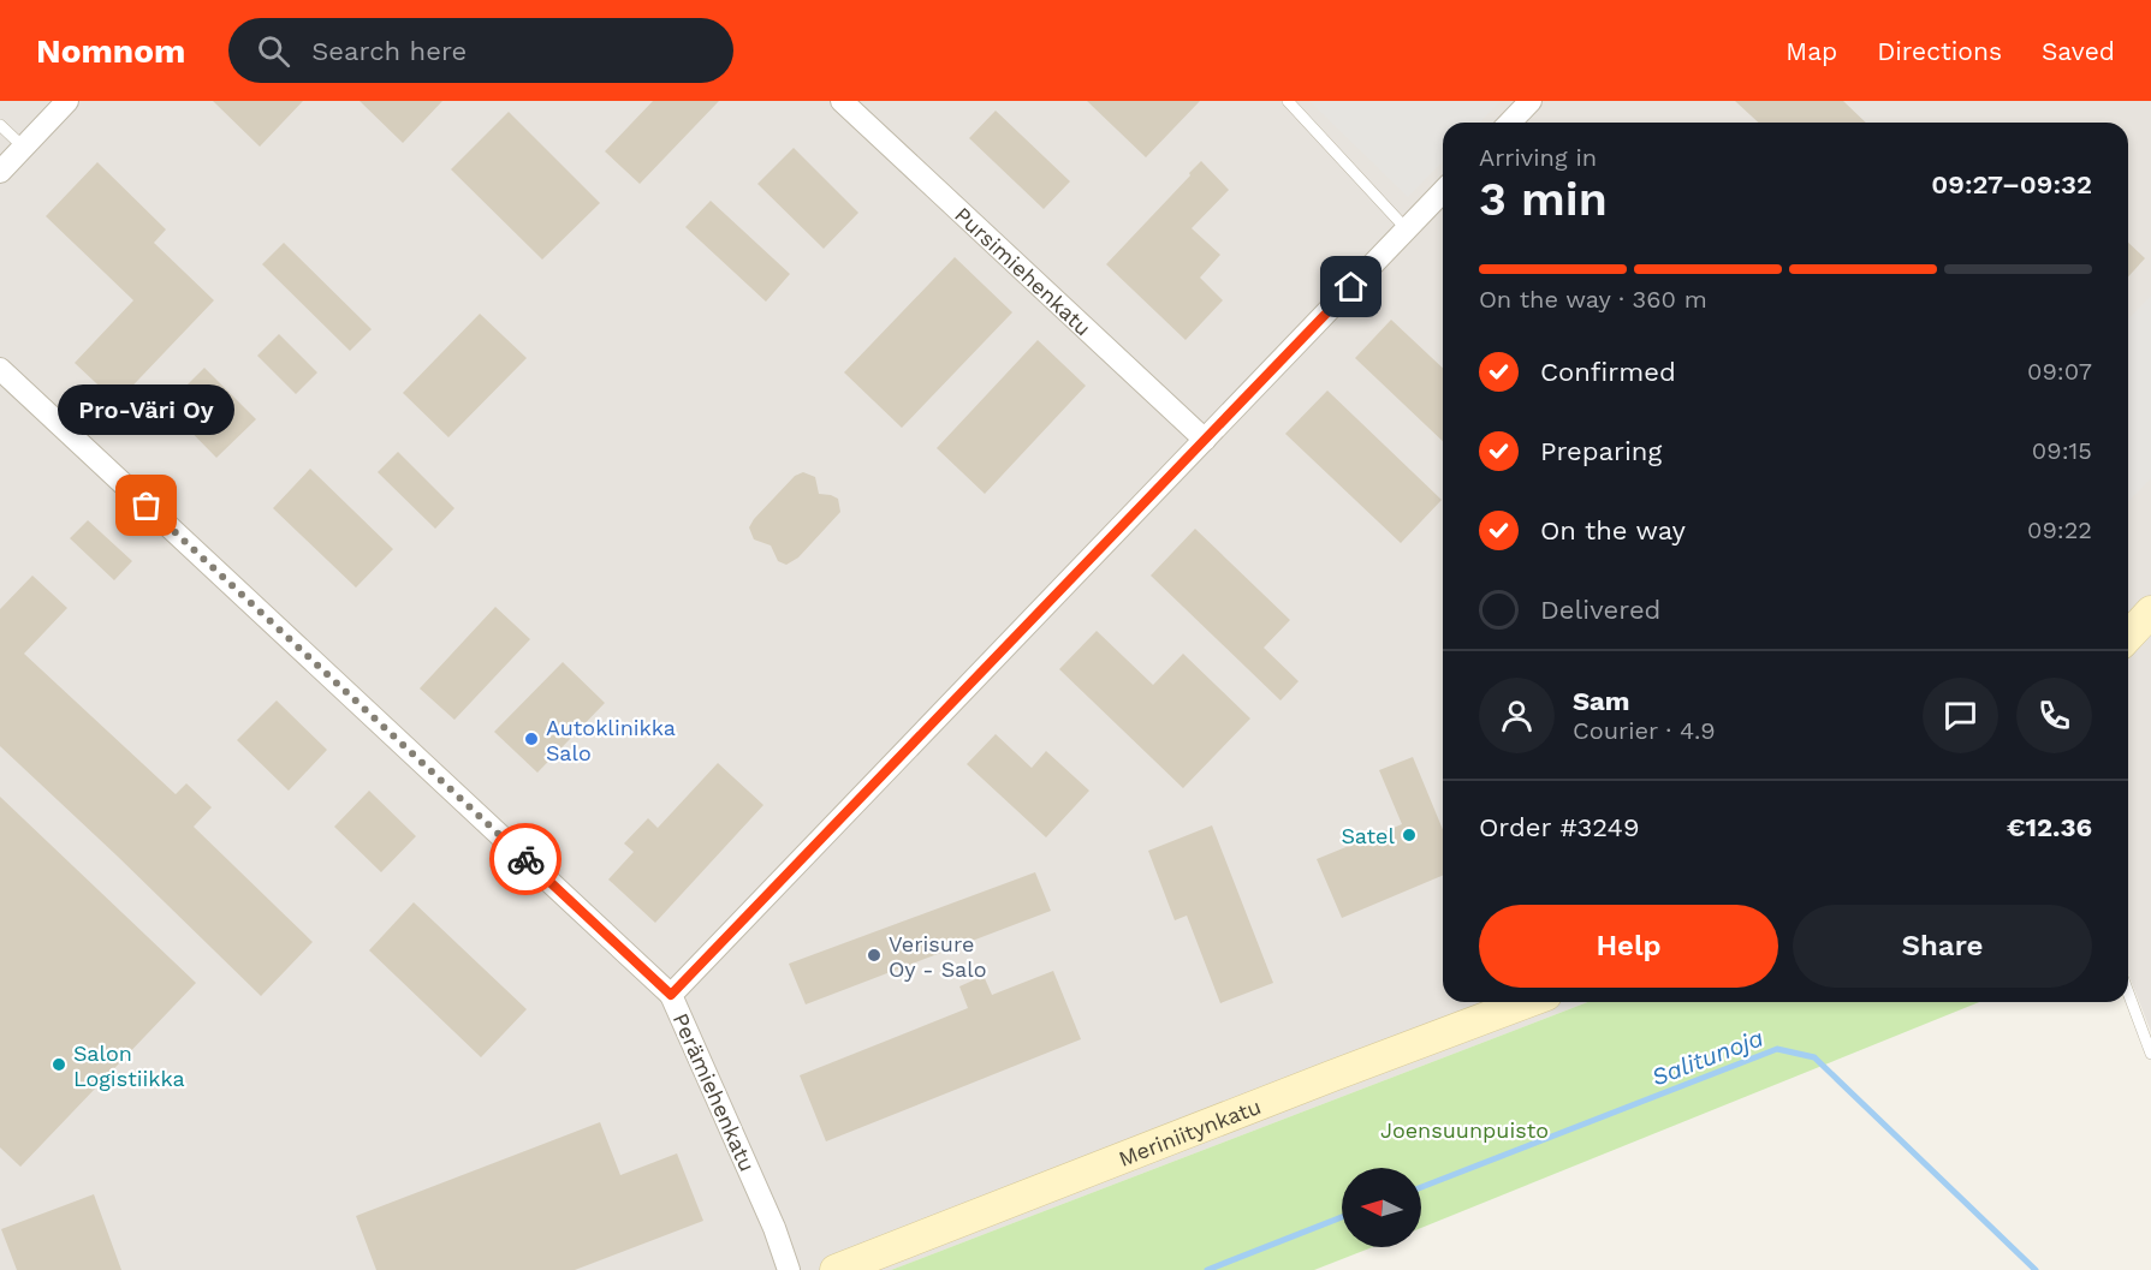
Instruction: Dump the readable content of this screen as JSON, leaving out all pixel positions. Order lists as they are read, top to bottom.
{
  "streets": {
    "main road": ["Meriniitynkatu"],
    "street": ["Pursimiehenkatu", "Perämiehenkatu"]
  },
  "crossings": [
    ["Pursimiehenkatu", "Perämiehenkatu"]
  ],
  "water": ["Salitunoja"],
  "parks": ["Joensuunpuisto"],
  "places": [
    "Pro-Väri Oy",
    "Autoklinikka Salo",
    "Satel",
    "Verisure Oy - Salo",
    "Salon Logistiikka"
  ],
  "north": "left",
  "page": {
    "header": "Nomnom",
    "search": "Search here",
    "nav": ["Map", "Directions", "Saved"],
    "heading": ["3 min", "Arriving in", "09:27–09:32"],
    "panel": [
      "Sam",
      "Courier · 4.9",
      "Order #3249",
      "€12.36"
    ],
    "bar": "On the way · 360 m",
    "list": [
      ["Confirmed", "09:07"],
      ["Preparing", "09:15"],
      ["On the way", "09:22"],
      "Delivered"
    ],
    "bubble": "Pro-Väri Oy",
    "buttons": ["Help", "Share"]
  }
}
